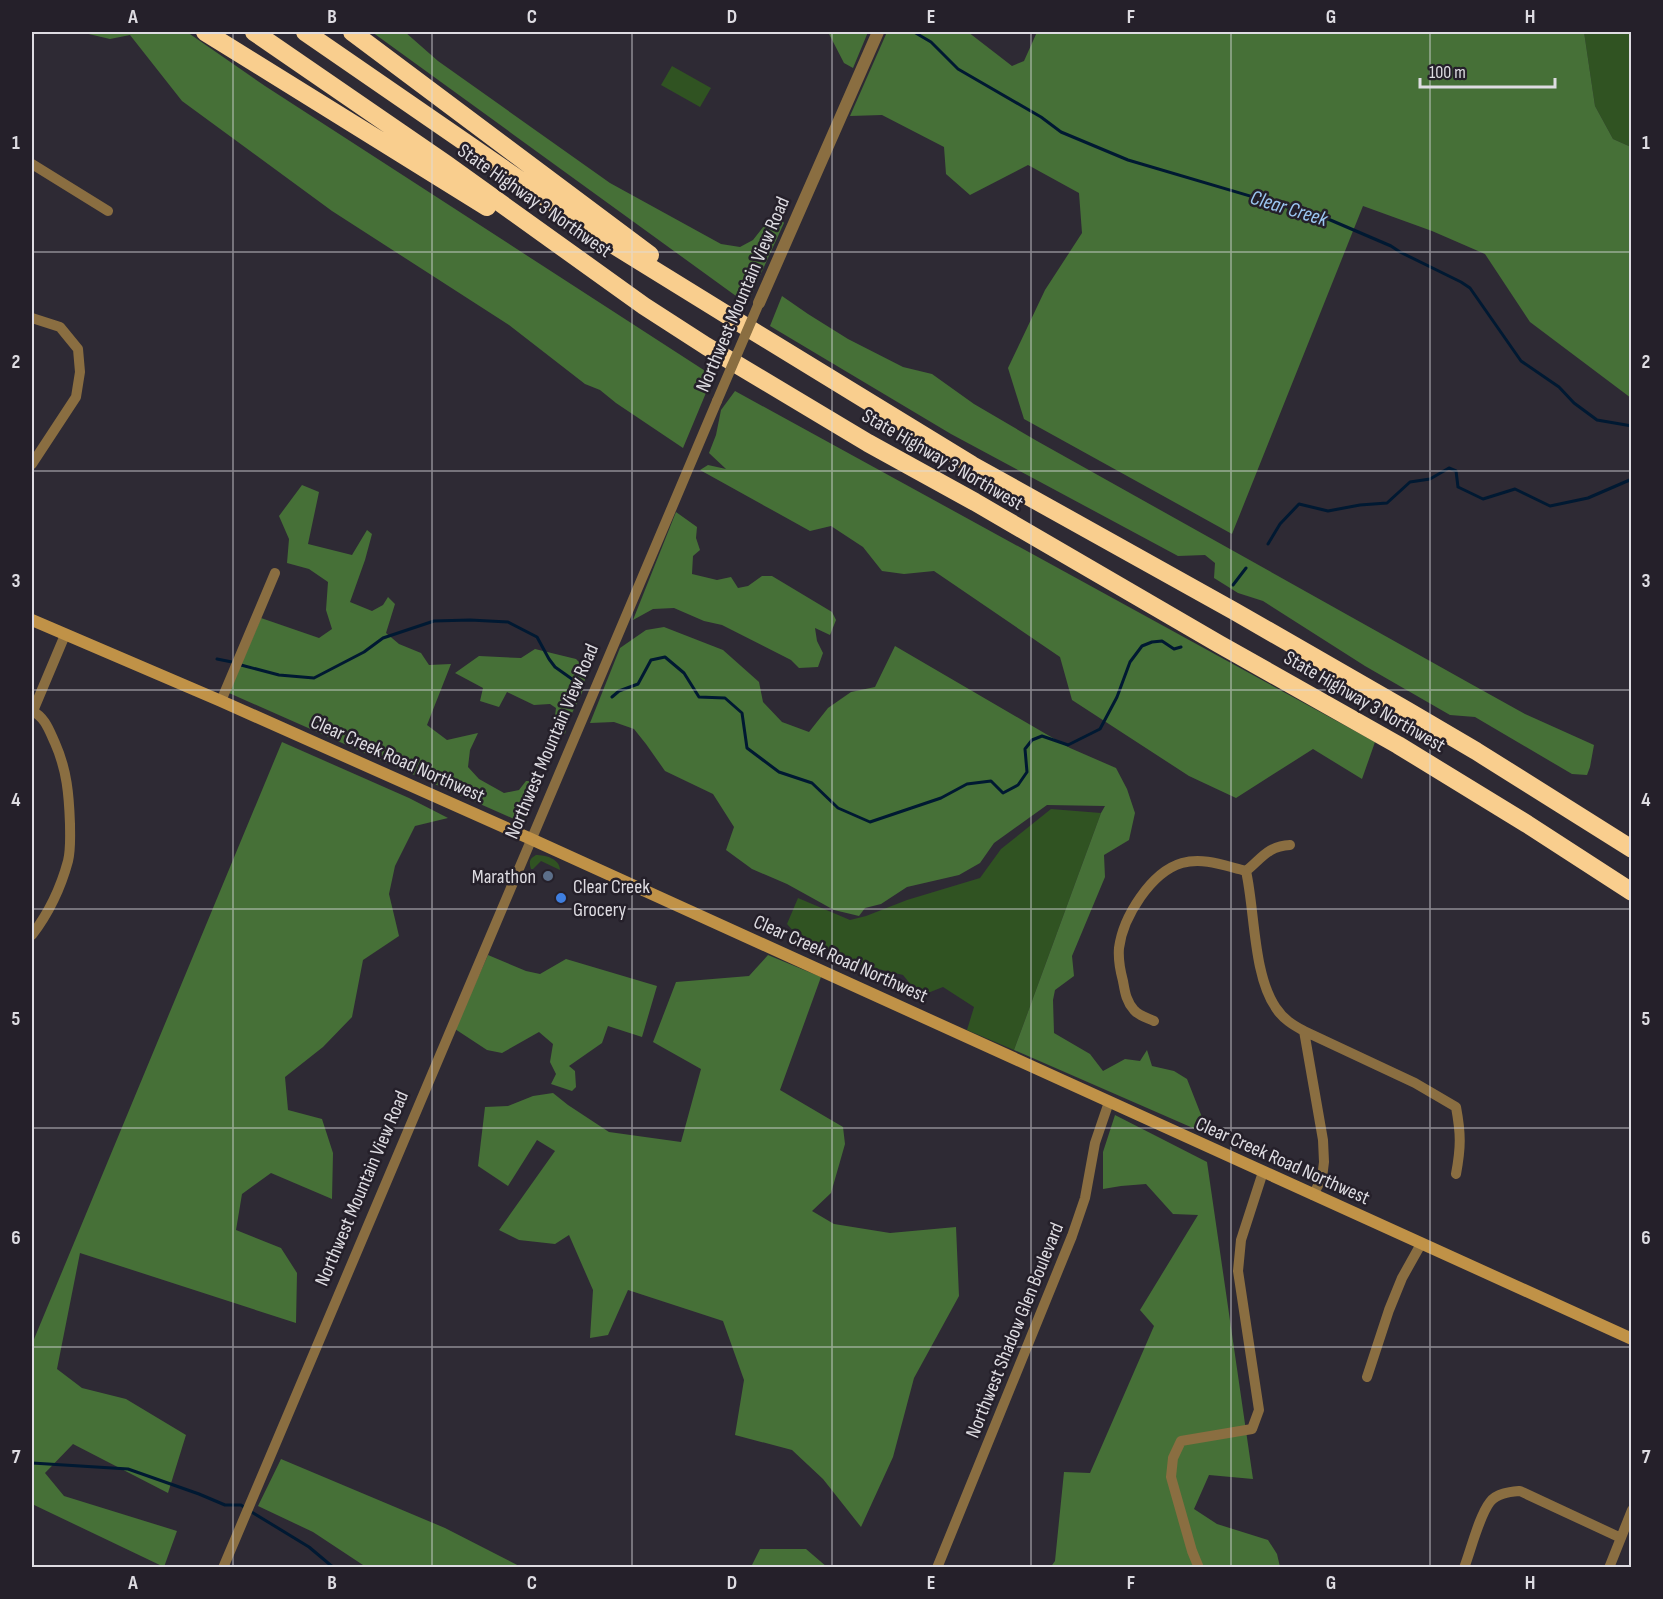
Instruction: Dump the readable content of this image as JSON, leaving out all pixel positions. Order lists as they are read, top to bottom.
{
  "streets": {
    "highway": ["State Highway 3 Northwest"],
    "main road": ["Clear Creek Road Northwest"],
    "street": ["Northwest Mountain View Road", "Northwest Shadow Glen Boulevard"]
  },
  "crossings": [
    ["Northwest Mountain View Road", "Clear Creek Road Northwest"],
    ["Clear Creek Road Northwest", "Northwest Shadow Glen Boulevard"]
  ],
  "water": ["Clear Creek"],
  "places": ["Marathon", "Clear Creek Grocery"],
  "scale_bar": "100 m",
  "grid": {
    "columns": [
      "A",
      "B",
      "C",
      "D",
      "E",
      "F",
      "G",
      "H"
    ],
    "rows": [
      "1",
      "2",
      "3",
      "4",
      "5",
      "6",
      "7"
    ]
  }
}
